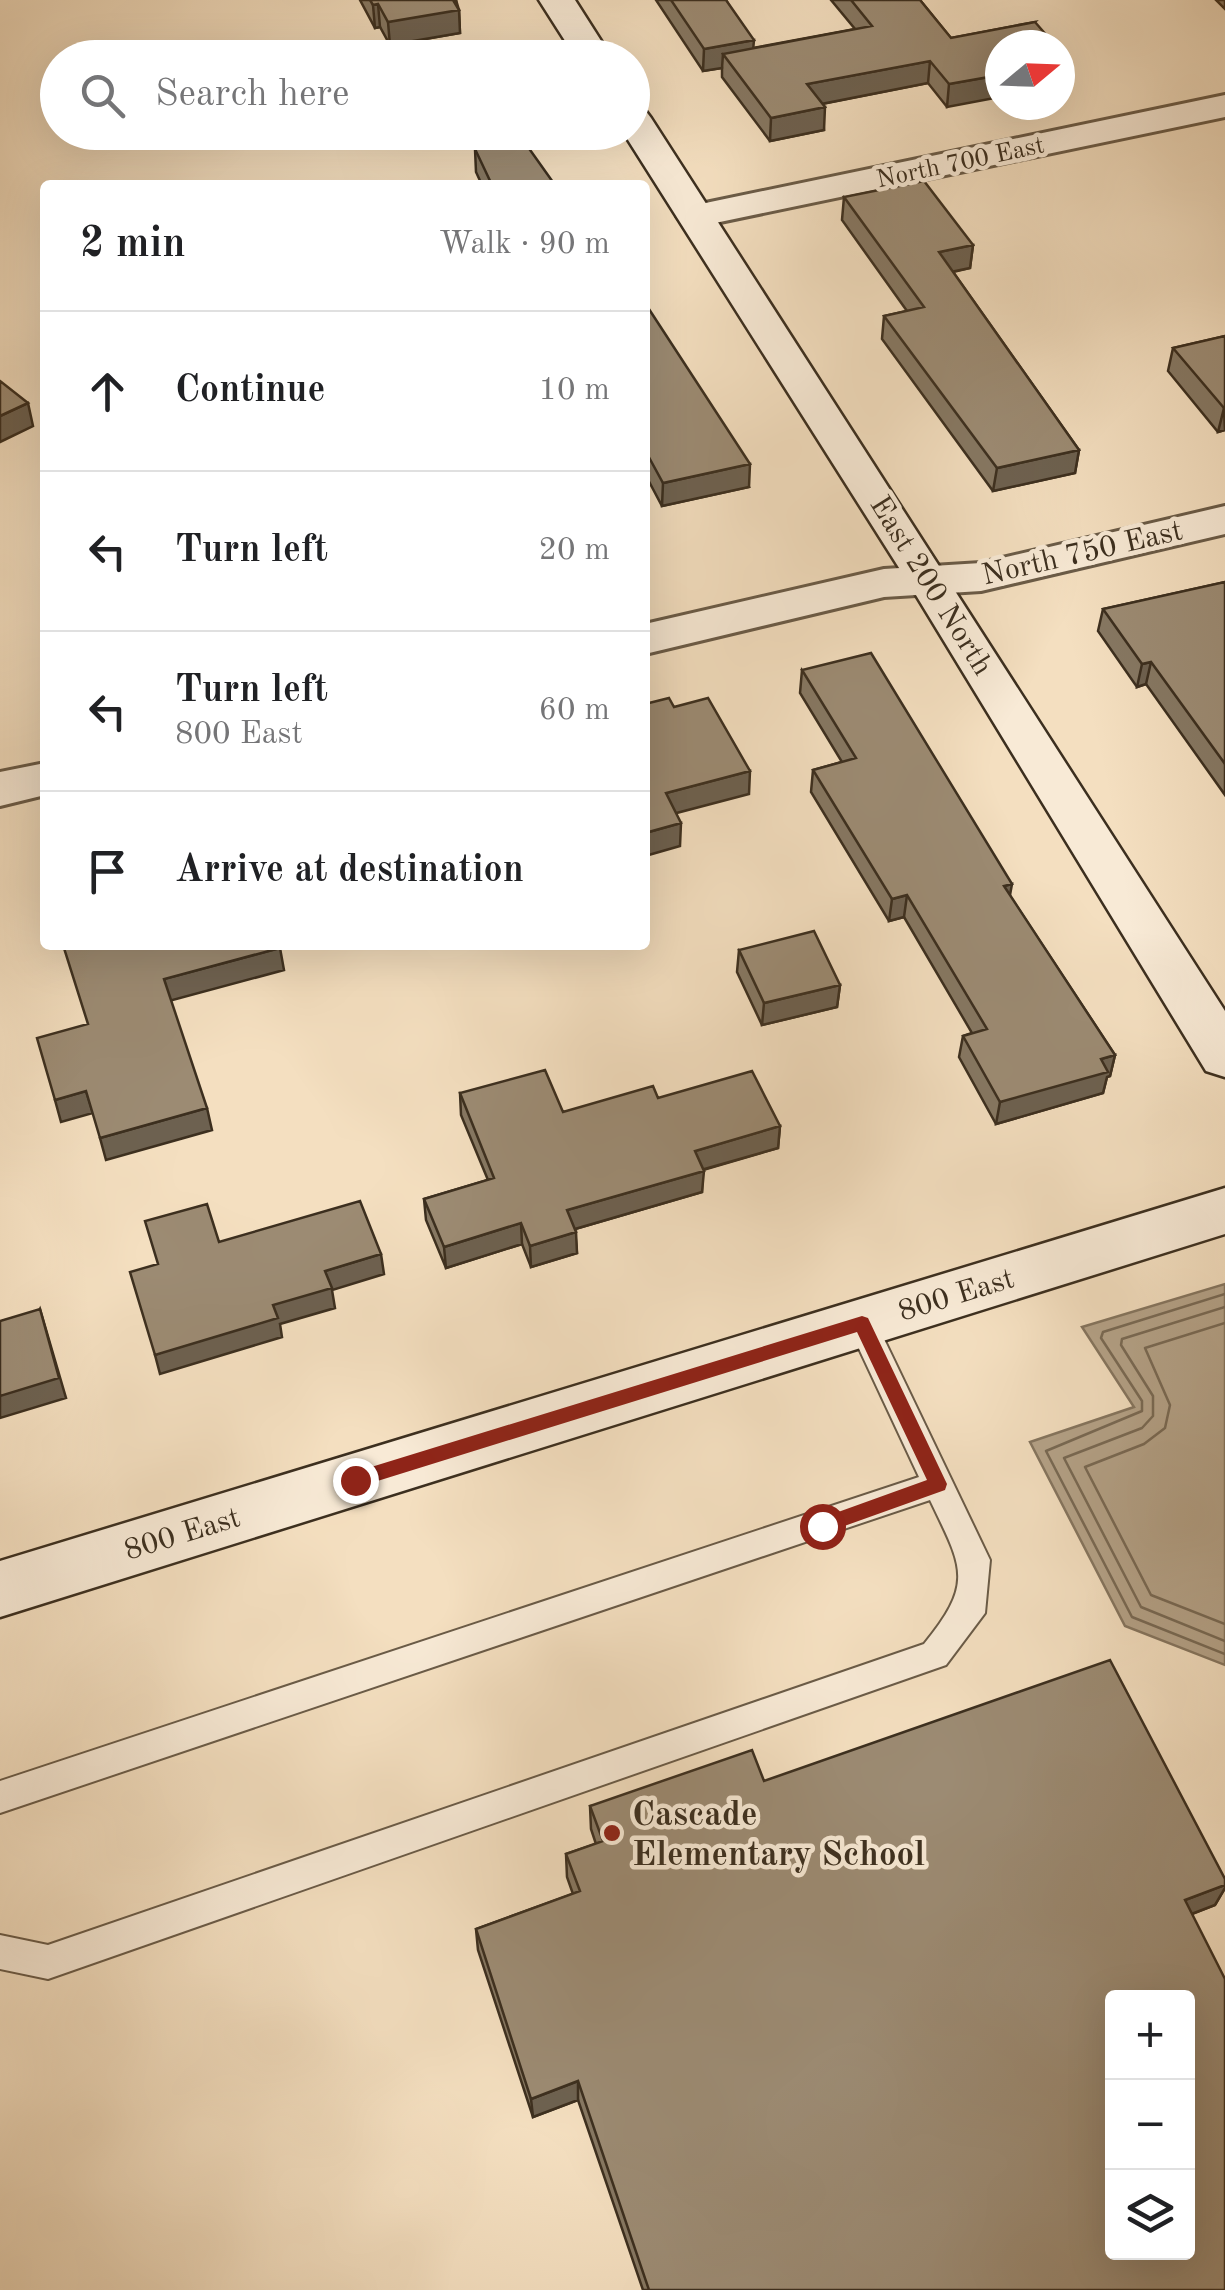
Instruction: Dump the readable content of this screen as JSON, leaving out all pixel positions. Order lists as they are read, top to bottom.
{
  "streets": {
    "street": [
      "North 700 East",
      "North 750 East",
      "East 200 North",
      "800 East"
    ]
  },
  "crossings": [
    ["North 700 East", "East 200 North"],
    ["North 750 East", "East 200 North"]
  ],
  "places": ["Cascade Elementary School"],
  "north": "right",
  "page": {
    "search": "Search here",
    "heading": ["2 min", "Walk · 90 m"],
    "list": [
      ["Continue", "10 m"],
      ["Turn left", "20 m"],
      ["Turn left", "800 East", "60 m"],
      "Arrive at destination"
    ],
    "map_buttons": ["+", "−"]
  }
}
